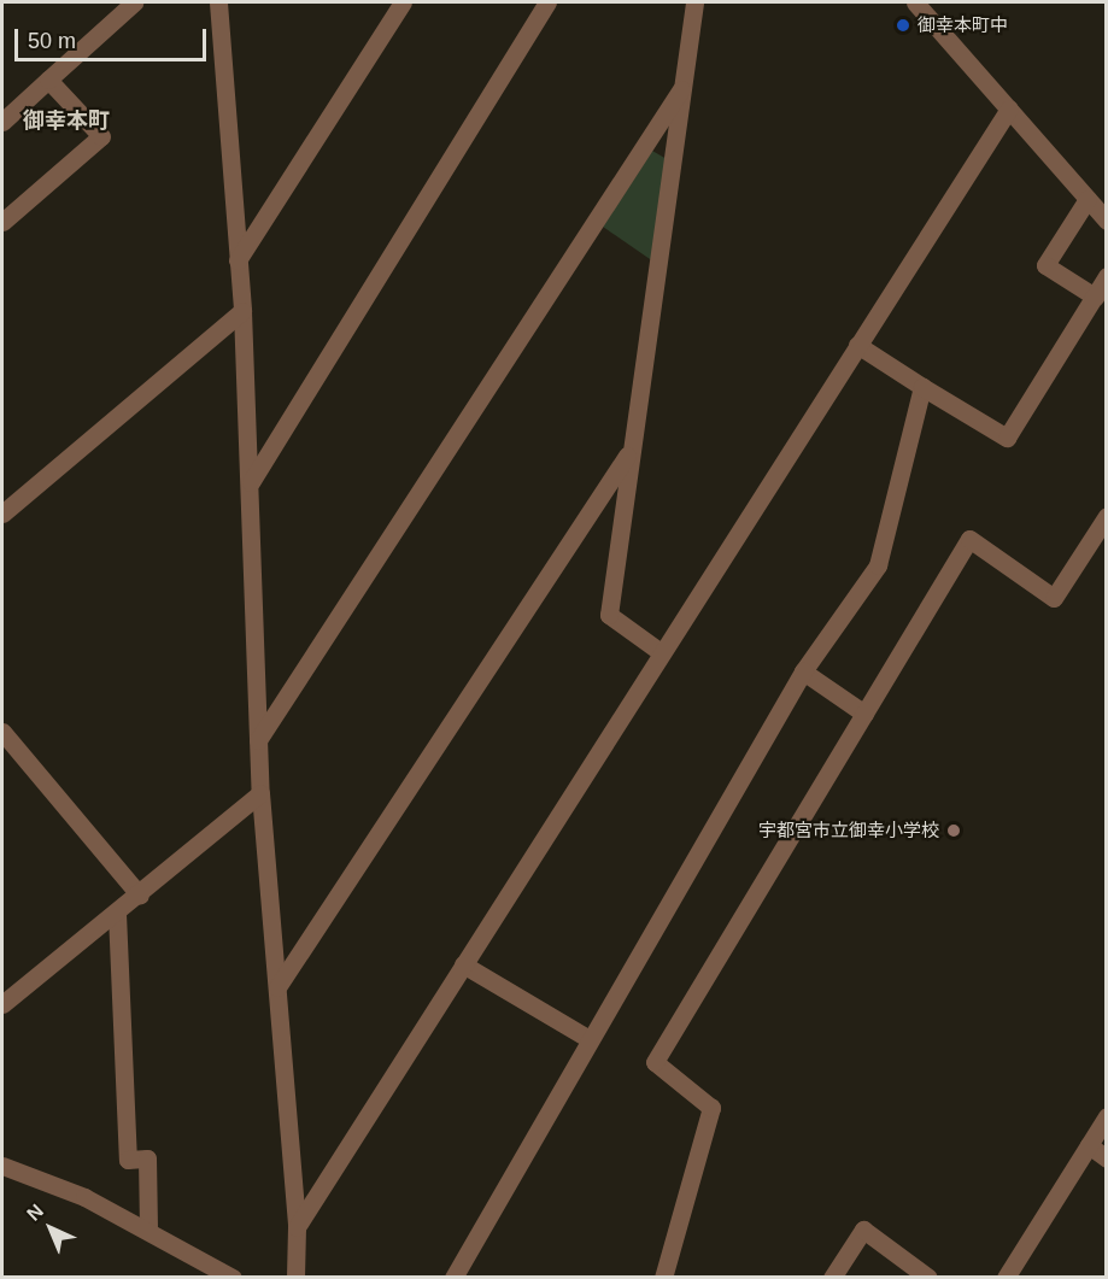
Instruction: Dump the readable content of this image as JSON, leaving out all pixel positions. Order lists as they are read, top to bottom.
{
  "districts": ["御幸本町"],
  "places": ["御幸本町中", "宇都宮市立御幸小学校"],
  "scale_bar": "50 m",
  "north": "top left"
}
